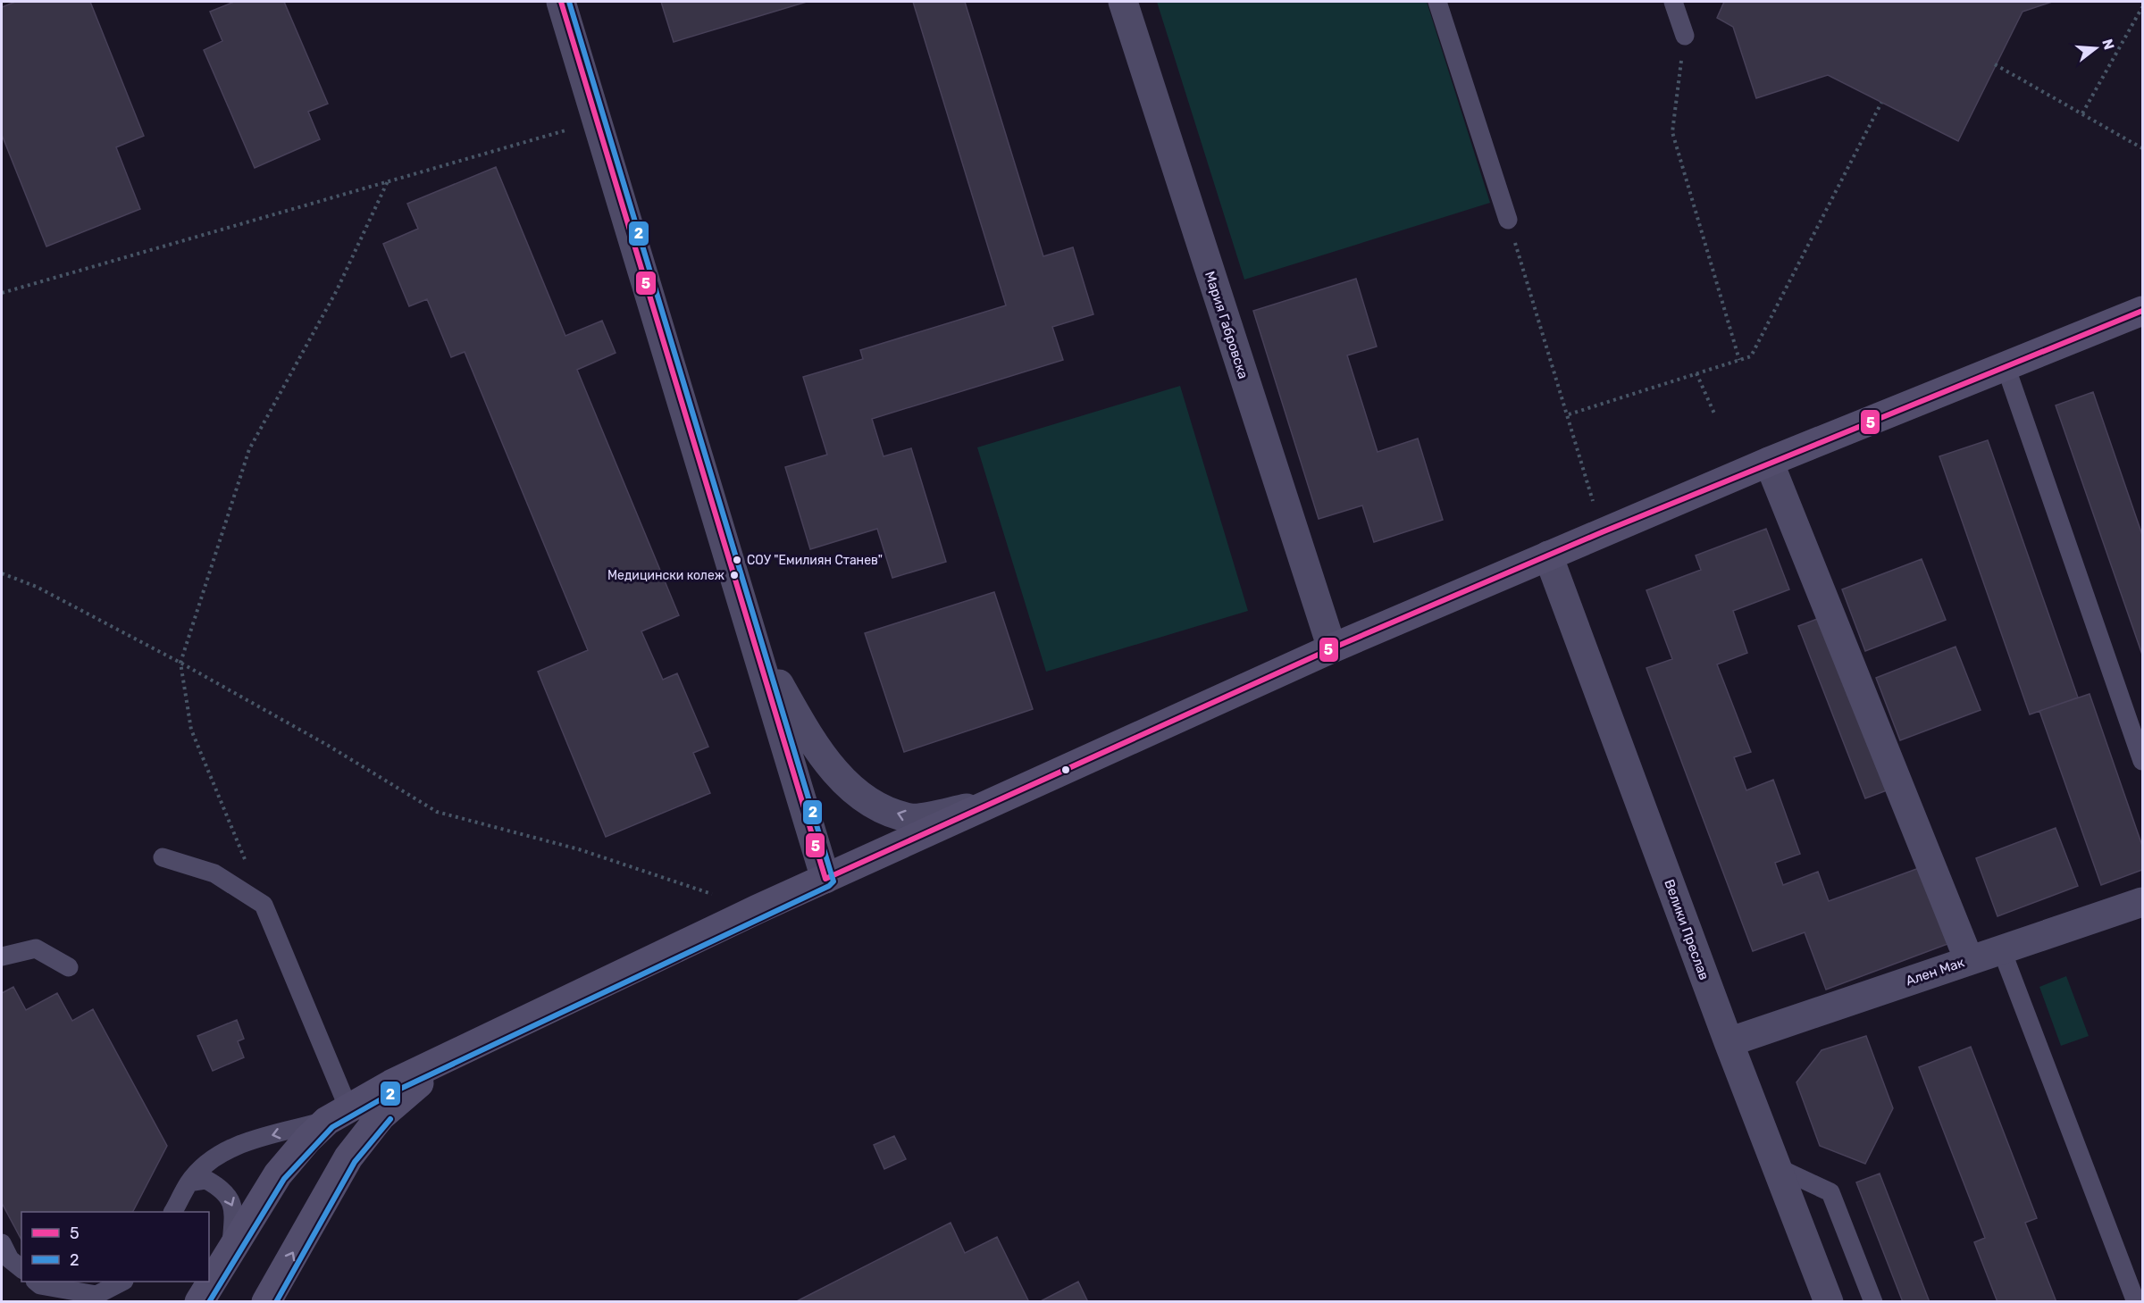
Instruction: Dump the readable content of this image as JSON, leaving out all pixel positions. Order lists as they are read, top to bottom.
{
  "streets": {
    "street": ["Мария Габровска", "Велики Преслав", "Ален Мак"]
  },
  "crossings": [
    ["Велики Преслав", "Ален Мак"]
  ],
  "places": ["СОУ \"Емилиян Станев\"", "Медицински колеж"],
  "lines": ["transit line 5", "transit line 2"],
  "legend": ["5", "2"],
  "north": "right"
}
